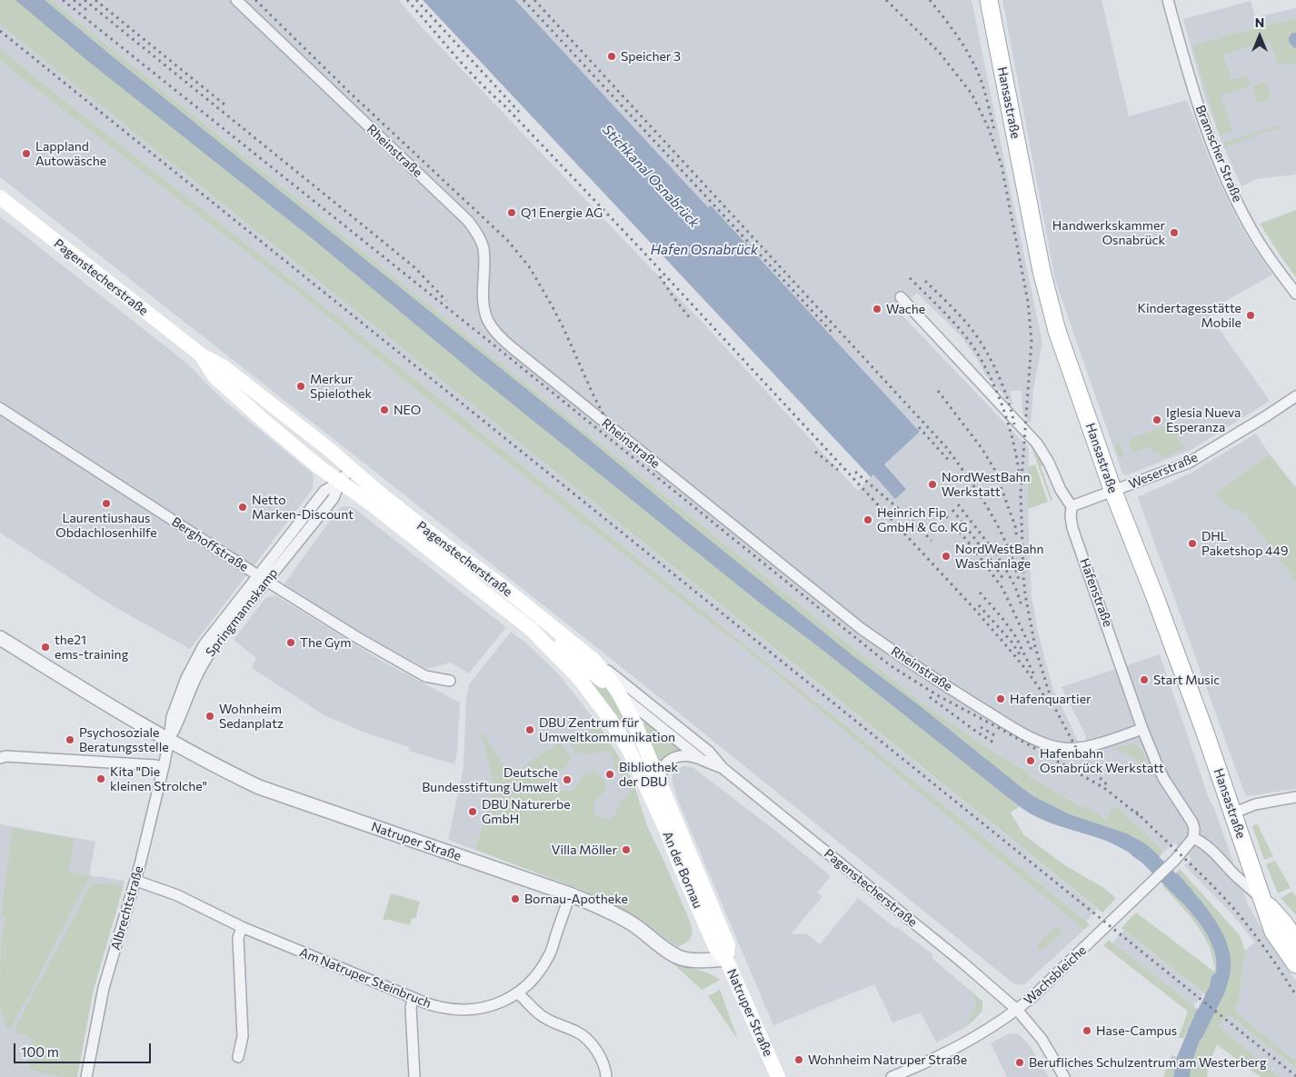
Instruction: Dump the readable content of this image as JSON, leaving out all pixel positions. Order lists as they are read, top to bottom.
{
  "streets": {
    "main road": [
      "Hansastraße",
      "Pagenstecherstraße",
      "Natruper Straße",
      "An der Bornau"
    ],
    "street": [
      "Rheinstraße",
      "Bramscher Straße",
      "Weserstraße",
      "Berghoffstraße",
      "Hafenstraße",
      "Springmannskamp",
      "Albrechtstraße",
      "Wachsbleiche",
      "Am Natruper Steinbruch"
    ]
  },
  "crossings": [
    ["Hansastraße", "Weserstraße"],
    ["Rheinstraße", "Hafenstraße"],
    ["Pagenstecherstraße", "Springmannskamp"],
    ["Pagenstecherstraße", "An der Bornau"],
    ["Pagenstecherstraße", "Wachsbleiche"],
    ["Weserstraße", "Hafenstraße"],
    ["Berghoffstraße", "Springmannskamp"],
    ["Hafenstraße", "Wachsbleiche"],
    ["Springmannskamp", "Natruper Straße"],
    ["Springmannskamp", "Albrechtstraße"],
    ["Natruper Straße", "An der Bornau"],
    ["Natruper Straße", "Albrechtstraße"],
    ["Natruper Straße", "Am Natruper Steinbruch"],
    ["Albrechtstraße", "Am Natruper Steinbruch"]
  ],
  "water": ["Stichkanal Osnabrück", "Hafen Osnabrück"],
  "places": [
    "Speicher 3",
    "Lappland Autowäsche",
    "Q1 Energie AG",
    "Handwerkskammer Osnabrück",
    "Wache",
    "Kindertagesstätte Mobile",
    "Merkur Spielothek",
    "NEO",
    "Iglesia Nueva Esperanza",
    "NordWestBahn Werkstatt",
    "Laurentiushaus Obdachlosenhilfe",
    "Netto Marken-Discount",
    "Heinrich Fip GmbH & Co. KG",
    "DHL Paketshop 449",
    "NordWestBahn Waschanlage",
    "The Gym",
    "the21 ems-training",
    "Start Music",
    "Hafenquartier",
    "Wohnheim Sedanplatz",
    "DBU Zentrum für Umweltkommunikation",
    "Psychosoziale Beratungsstelle",
    "Hafenbahn Osnabrück Werkstatt",
    "Bibliothek der DBU",
    "Kita \"Die kleinen Strolche\"",
    "Deutsche Bundesstiftung Umwelt",
    "DBU Naturerbe GmbH",
    "Villa Möller",
    "Bornau-Apotheke",
    "Hase-Campus",
    "Wohnheim Natruper Straße",
    "Berufliches Schulzentrum am Westerberg"
  ],
  "scale_bar": "100 m",
  "north": "top"
}
